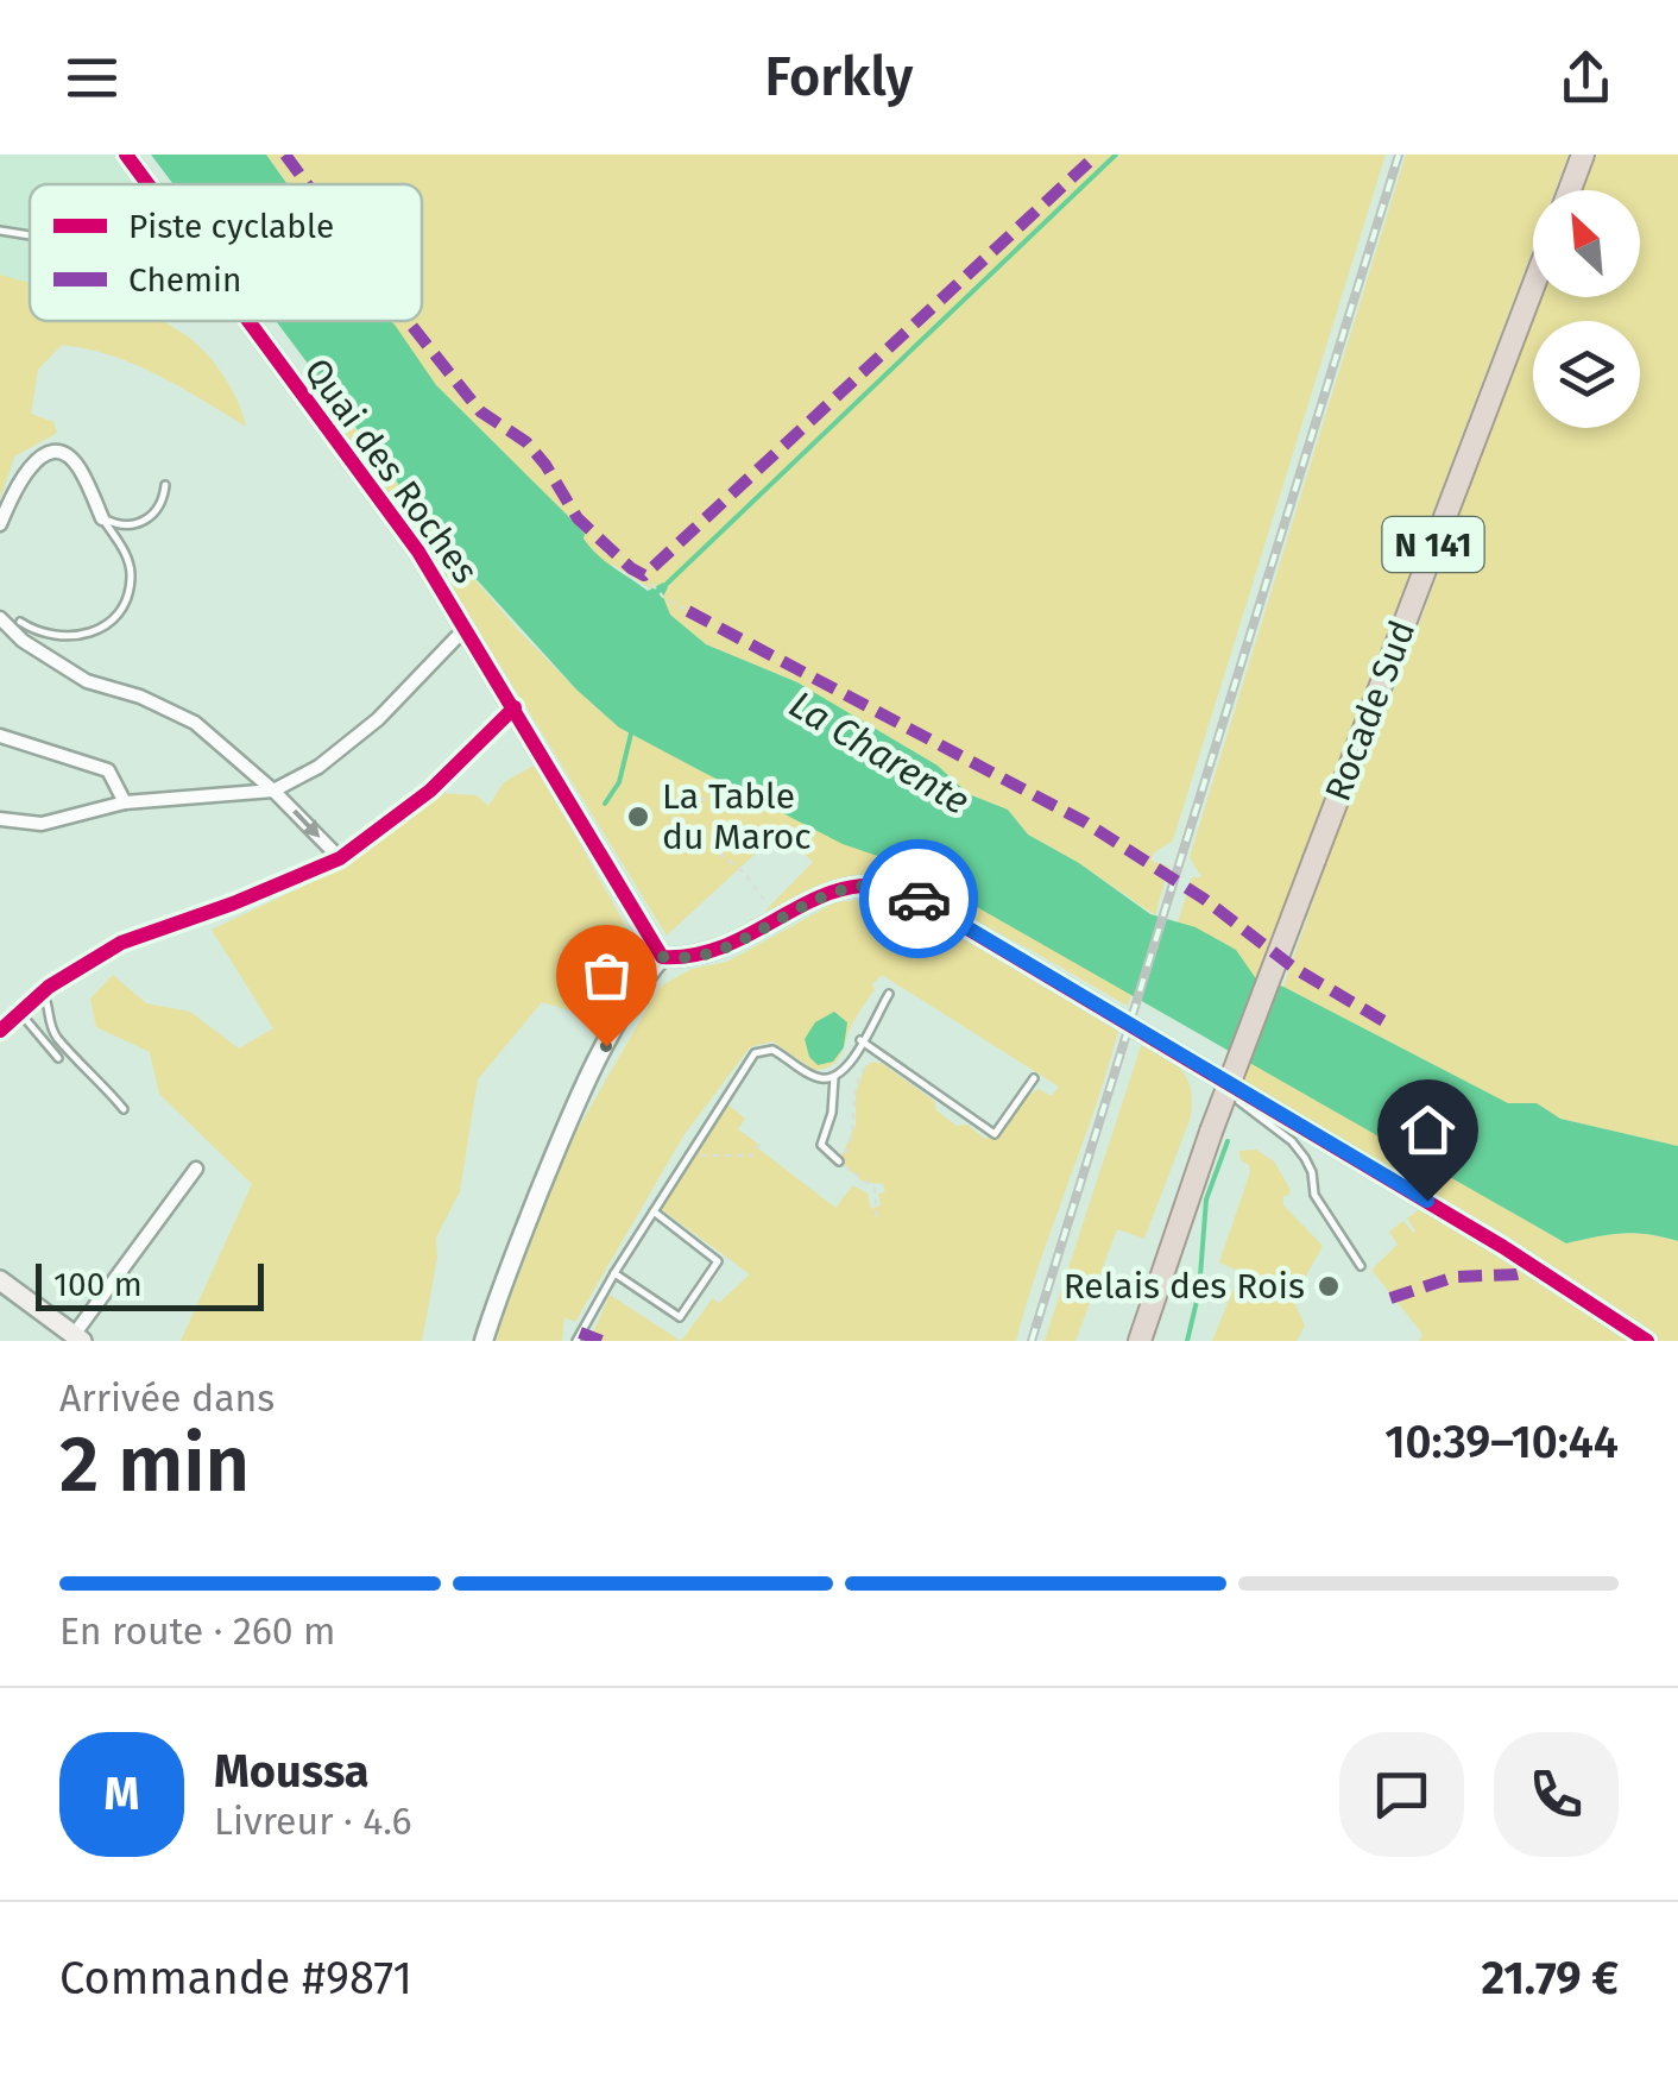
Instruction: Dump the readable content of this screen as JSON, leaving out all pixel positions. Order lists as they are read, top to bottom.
{
  "streets": {
    "highway": ["N 141", "Rocade Sud"],
    "street": ["Quai des Roches"]
  },
  "crossings": [
    ["N 141", "Rocade Sud"]
  ],
  "water": ["La Charente"],
  "places": ["La Table du Maroc", "Relais des Rois"],
  "legend": ["Piste cyclable", "Chemin"],
  "scale_bar": "100 m",
  "north": "top left",
  "page": {
    "header": "Forkly",
    "scale": "100 m",
    "heading": ["2 min", "Arrivée dans", "10:39–10:44"],
    "panel": [
      "Moussa",
      "Livreur · 4.6",
      "Commande #9871",
      "21.79 €"
    ],
    "bar": "En route · 260 m",
    "round": "M"
  }
}
